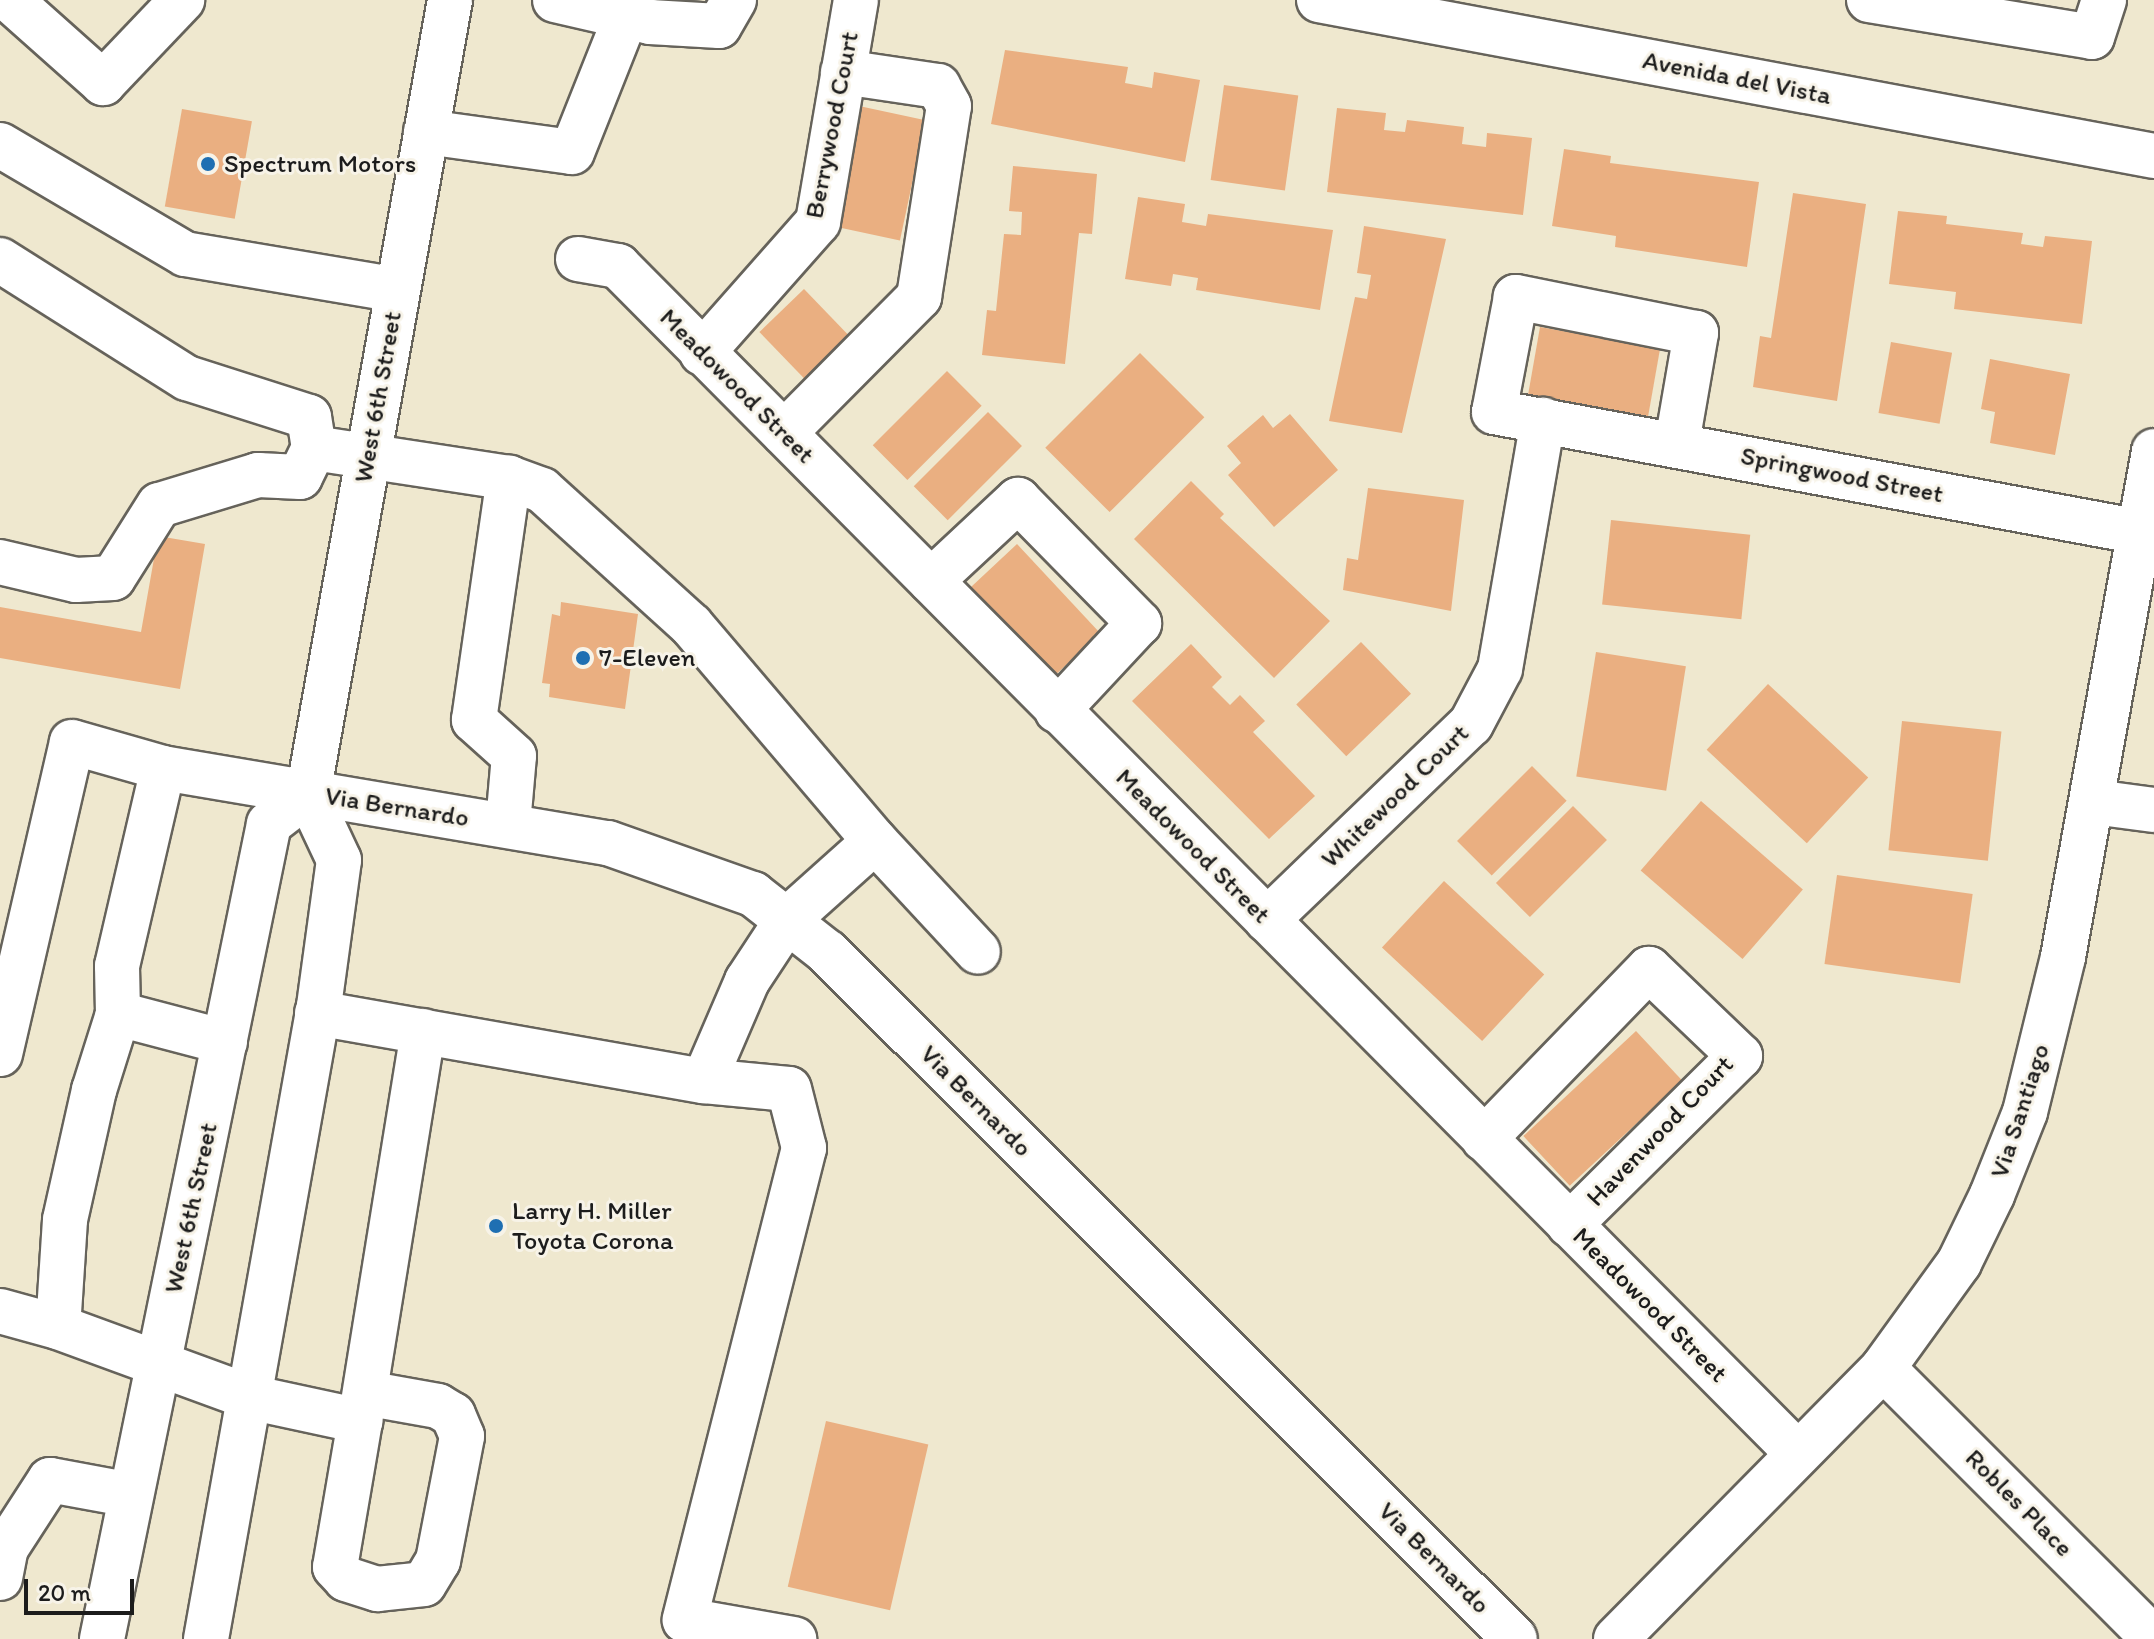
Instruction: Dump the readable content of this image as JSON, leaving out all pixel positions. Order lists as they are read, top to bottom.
{
  "streets": {
    "street": [
      "Avenida del Vista",
      "Berrywood Court",
      "Meadowood Street",
      "West 6th Street",
      "Springwood Street",
      "Whitewood Court",
      "Via Bernardo",
      "Via Santiago",
      "Havenwood Court",
      "Robles Place"
    ]
  },
  "crossings": [
    ["Berrywood Court", "Meadowood Street"],
    ["Meadowood Street", "Whitewood Court"],
    ["Meadowood Street", "Via Santiago"],
    ["Meadowood Street", "Havenwood Court"],
    ["West 6th Street", "Via Bernardo"],
    ["Springwood Street", "Whitewood Court"],
    ["Springwood Street", "Via Santiago"],
    ["Via Santiago", "Robles Place"]
  ],
  "places": ["Spectrum Motors", "7-Eleven", "Larry H. Miller Toyota Corona"],
  "scale_bar": "20 m"
}
